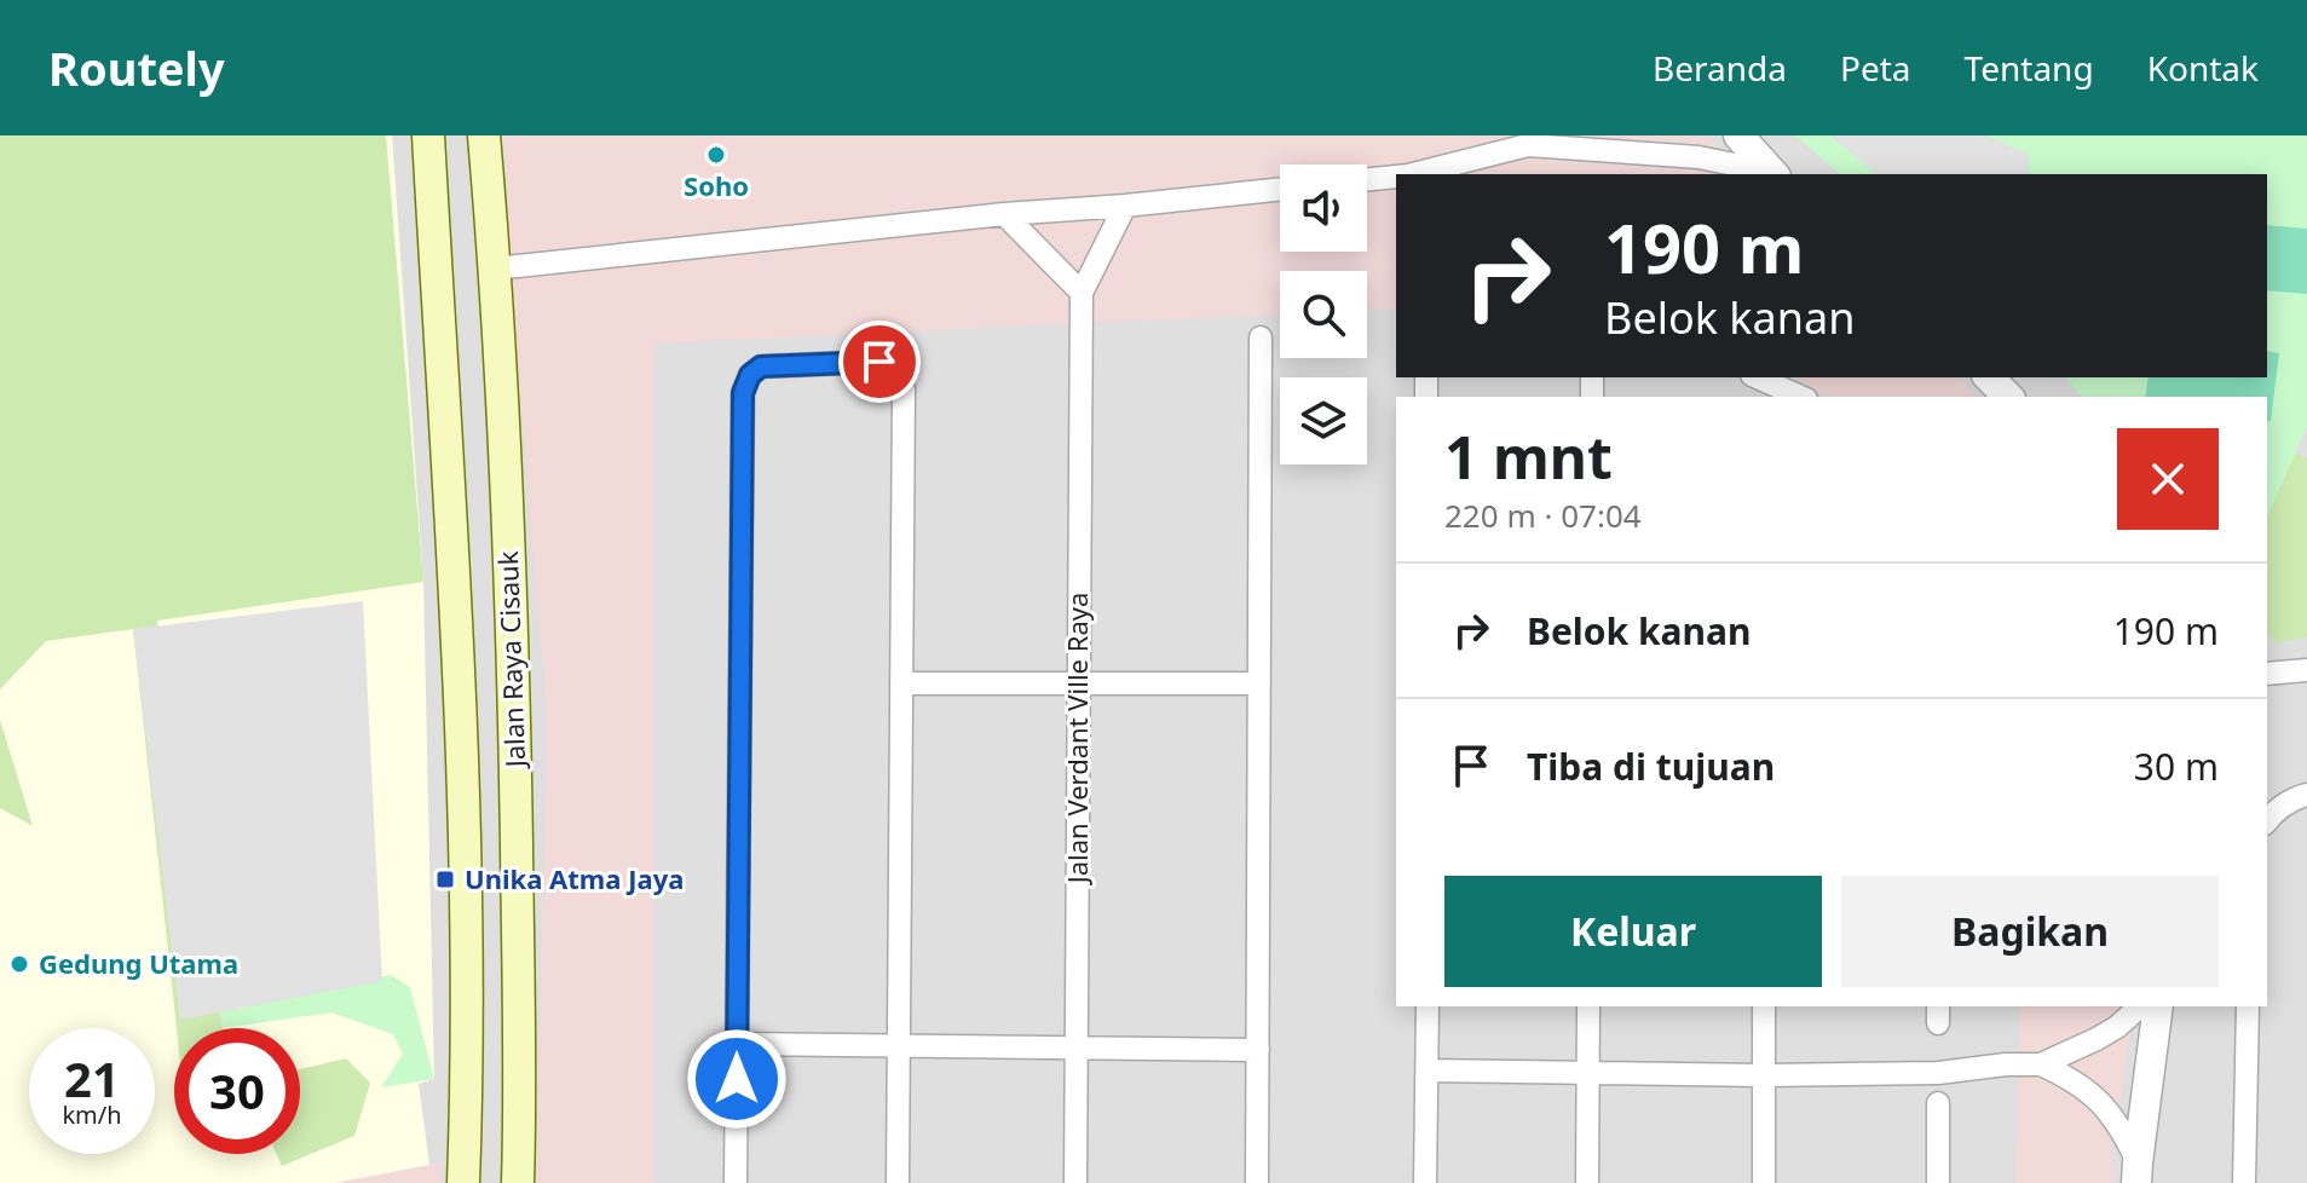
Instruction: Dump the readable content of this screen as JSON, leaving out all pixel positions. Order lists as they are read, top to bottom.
{
  "streets": {
    "main road": ["Jalan Raya Cisauk"],
    "street": ["Jalan Verdant Ville Raya"]
  },
  "places": {
    "other": ["Soho", "Gedung Utama"],
    "transit": ["Unika Atma Jaya"]
  },
  "page": {
    "header": "Routely",
    "nav": [
      "Beranda",
      "Peta",
      "Tentang",
      "Kontak"
    ],
    "turn": ["190 m", "Belok kanan"],
    "heading": ["1 mnt", "220 m · 07:04"],
    "list": [
      {
        "name": "Belok kanan",
        "value": "190 m"
      },
      {
        "name": "Tiba di tujuan",
        "value": "30 m"
      }
    ],
    "buttons": ["Keluar", "Bagikan"],
    "speed": "21 km/h",
    "limit": "30"
  }
}
